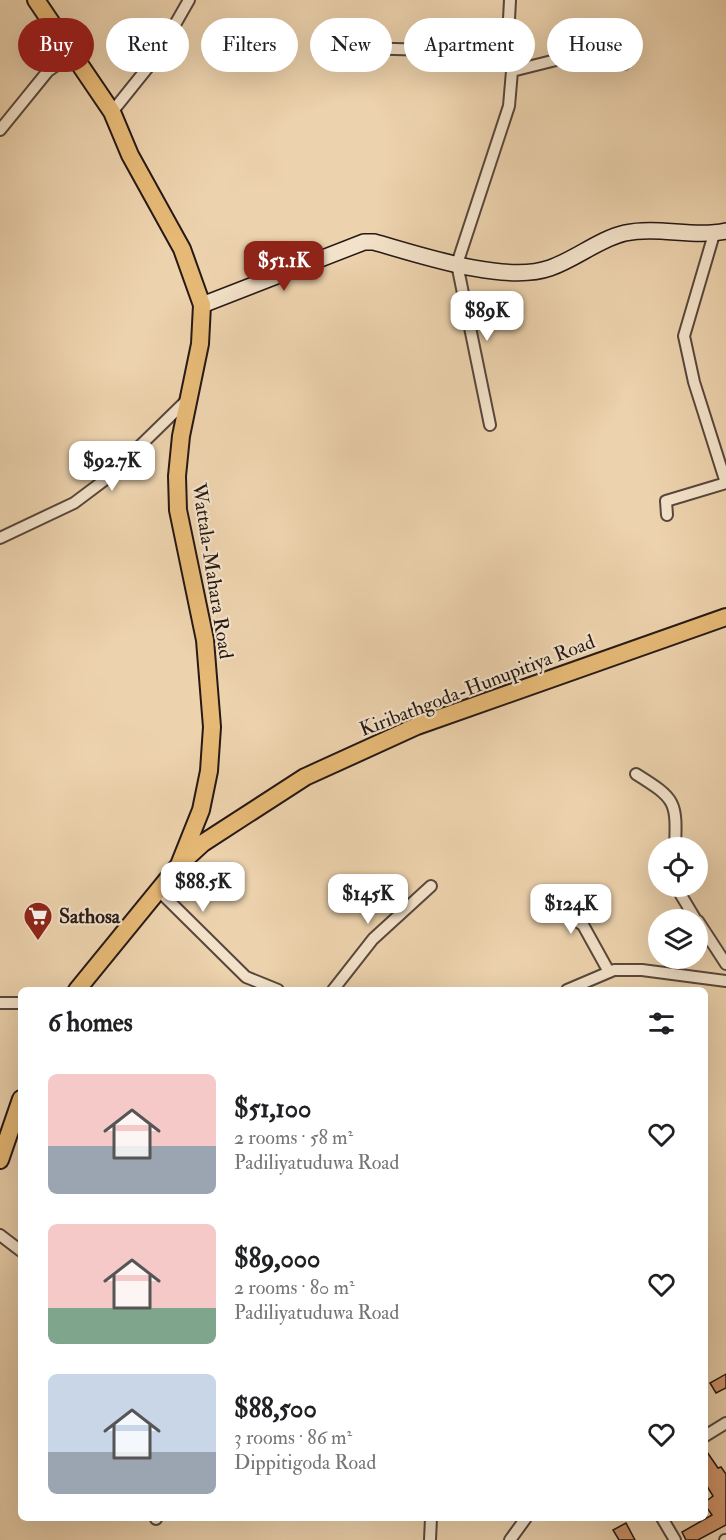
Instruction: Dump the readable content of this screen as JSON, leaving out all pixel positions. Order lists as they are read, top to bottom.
{
  "streets": {
    "main road": ["Wattala-Mahara Road", "Kiribathgoda-Hunupitiya Road"]
  },
  "crossings": [
    ["Wattala-Mahara Road", "Kiribathgoda-Hunupitiya Road"]
  ],
  "places": {
    "supermarket": ["Sathosa"]
  },
  "page": {
    "chip": [
      "Buy",
      "Rent",
      "Filters",
      "New",
      "Apartment",
      "House"
    ],
    "price": [
      "$51.1K",
      "$89K",
      "$92.7K",
      "$88.5K",
      "$145K",
      "$124K"
    ],
    "heading": "6 homes",
    "list": [
      {
        "name": "$51,100",
        "note": "2 rooms · 58 m² · Padiliyatuduwa Road"
      },
      {
        "name": "$89,000",
        "note": "2 rooms · 80 m² · Padiliyatuduwa Road"
      },
      {
        "name": "$88,500",
        "note": "3 rooms · 86 m² · Dippitigoda Road"
      }
    ]
  }
}
